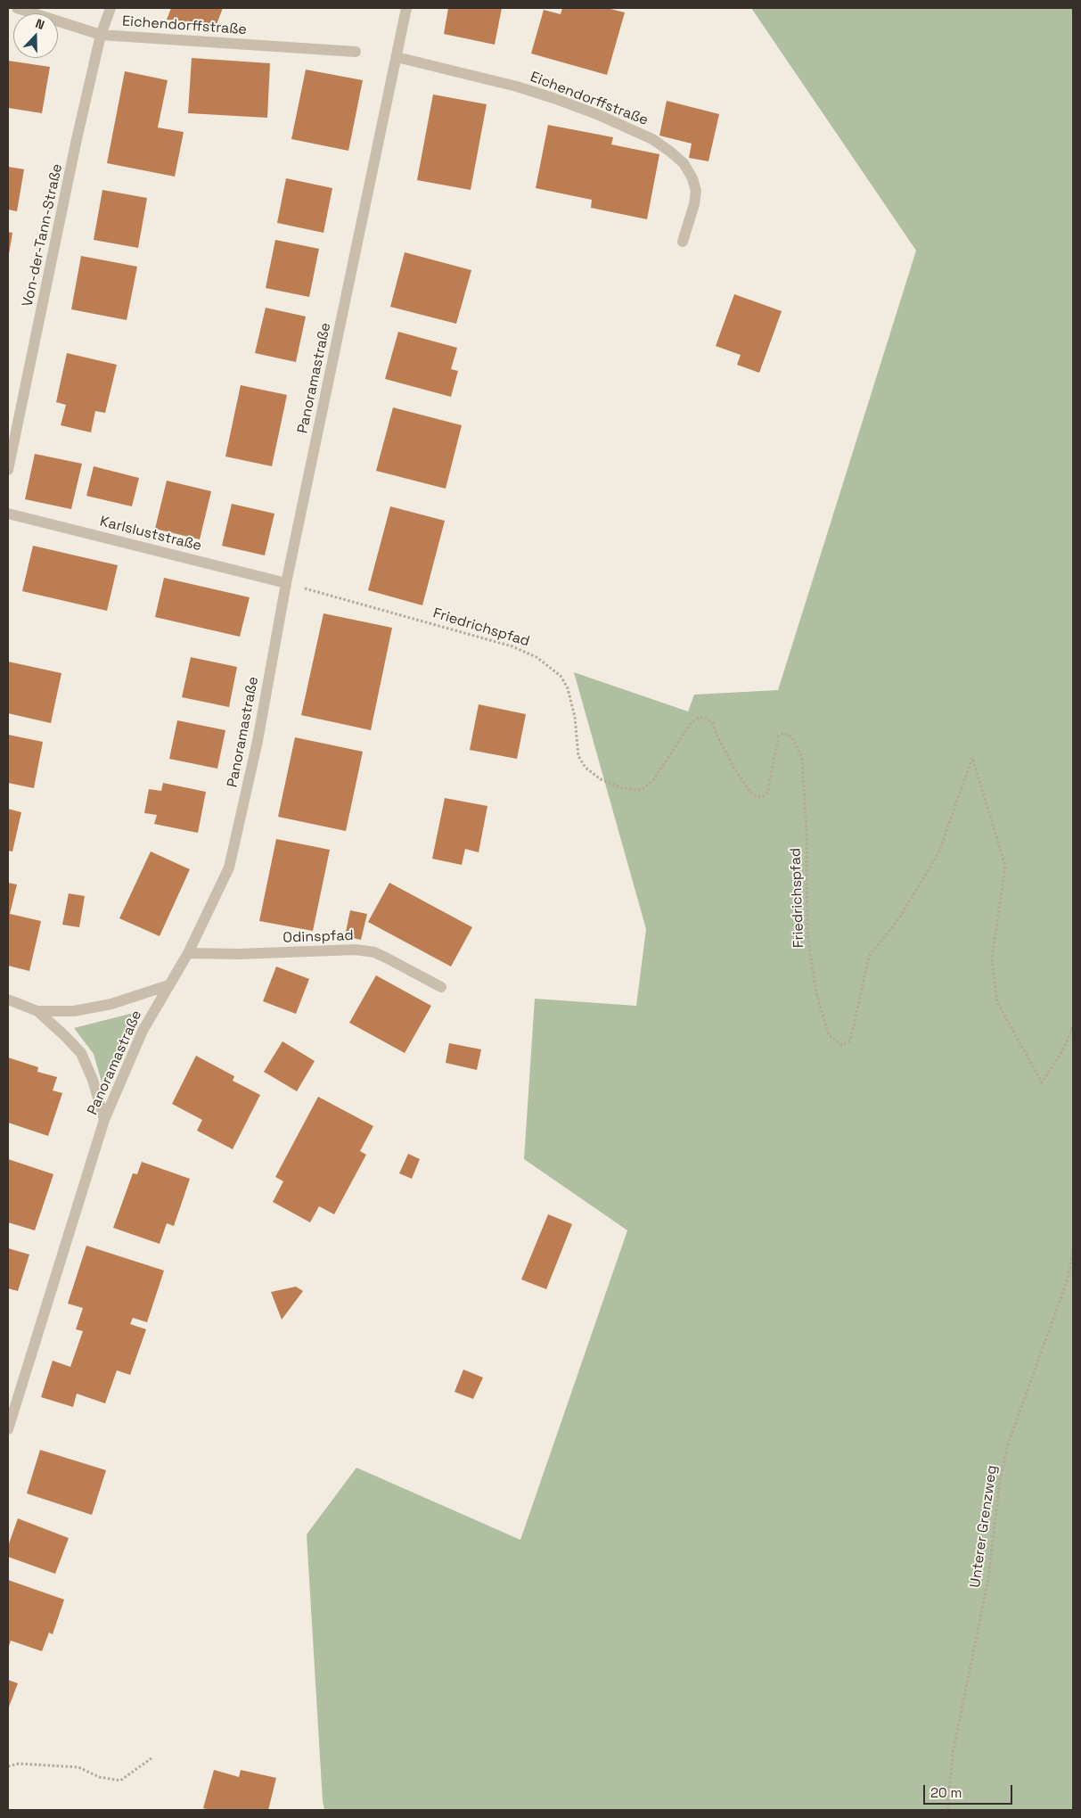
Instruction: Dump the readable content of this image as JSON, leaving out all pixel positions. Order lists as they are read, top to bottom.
{
  "streets": {
    "street": [
      "Eichendorffstraße",
      "Von-der-Tann-Straße",
      "Panoramastraße",
      "Karlsluststraße",
      "Odinspfad"
    ],
    "path": ["Friedrichspfad", "Unterer Grenzweg"]
  },
  "crossings": [
    ["Eichendorffstraße", "Von-der-Tann-Straße"],
    ["Eichendorffstraße", "Panoramastraße"],
    ["Panoramastraße", "Karlsluststraße"],
    ["Panoramastraße", "Odinspfad"]
  ],
  "scale_bar": "20 m",
  "north": "top"
}
